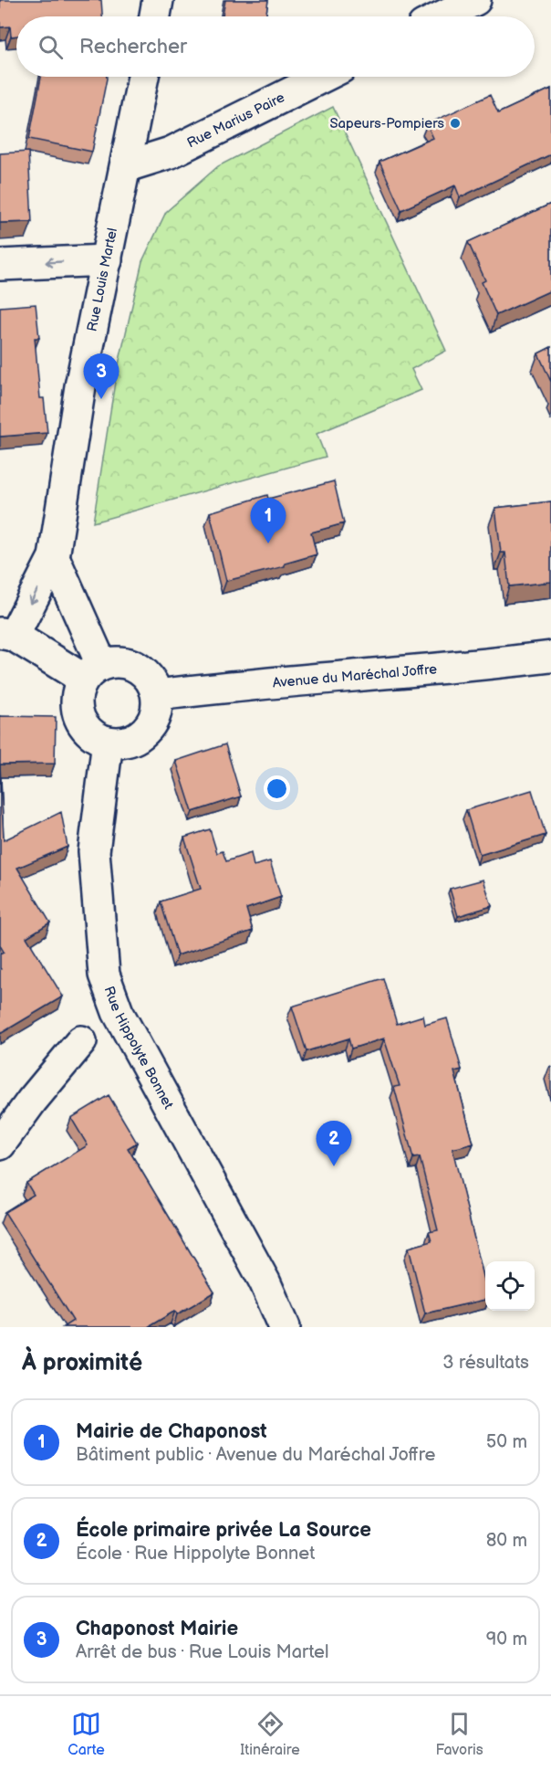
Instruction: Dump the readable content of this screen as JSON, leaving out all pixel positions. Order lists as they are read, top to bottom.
{
  "streets": {
    "street": [
      "Rue Marius Paire",
      "Rue Louis Martel",
      "Avenue du Maréchal Joffre",
      "Rue Hippolyte Bonnet"
    ]
  },
  "crossings": [
    ["Rue Marius Paire", "Rue Louis Martel"],
    ["Avenue du Maréchal Joffre", "Rue Hippolyte Bonnet"]
  ],
  "places": ["Sapeurs-Pompiers"],
  "page": {
    "search": "Rechercher",
    "pins": ["3", "1", "2"],
    "heading": ["À proximité", "3 résultats"],
    "list": [
      {
        "mark": "1",
        "name": "Mairie de Chaponost",
        "note": "Bâtiment public · Avenue du Maréchal Joffre",
        "value": "50 m"
      },
      {
        "mark": "2",
        "name": "École primaire privée La Source",
        "note": "École · Rue Hippolyte Bonnet",
        "value": "80 m"
      },
      {
        "mark": "3",
        "name": "Chaponost Mairie",
        "note": "Arrêt de bus · Rue Louis Martel",
        "value": "90 m"
      }
    ],
    "nav": ["Carte", "Itinéraire", "Favoris"]
  }
}
